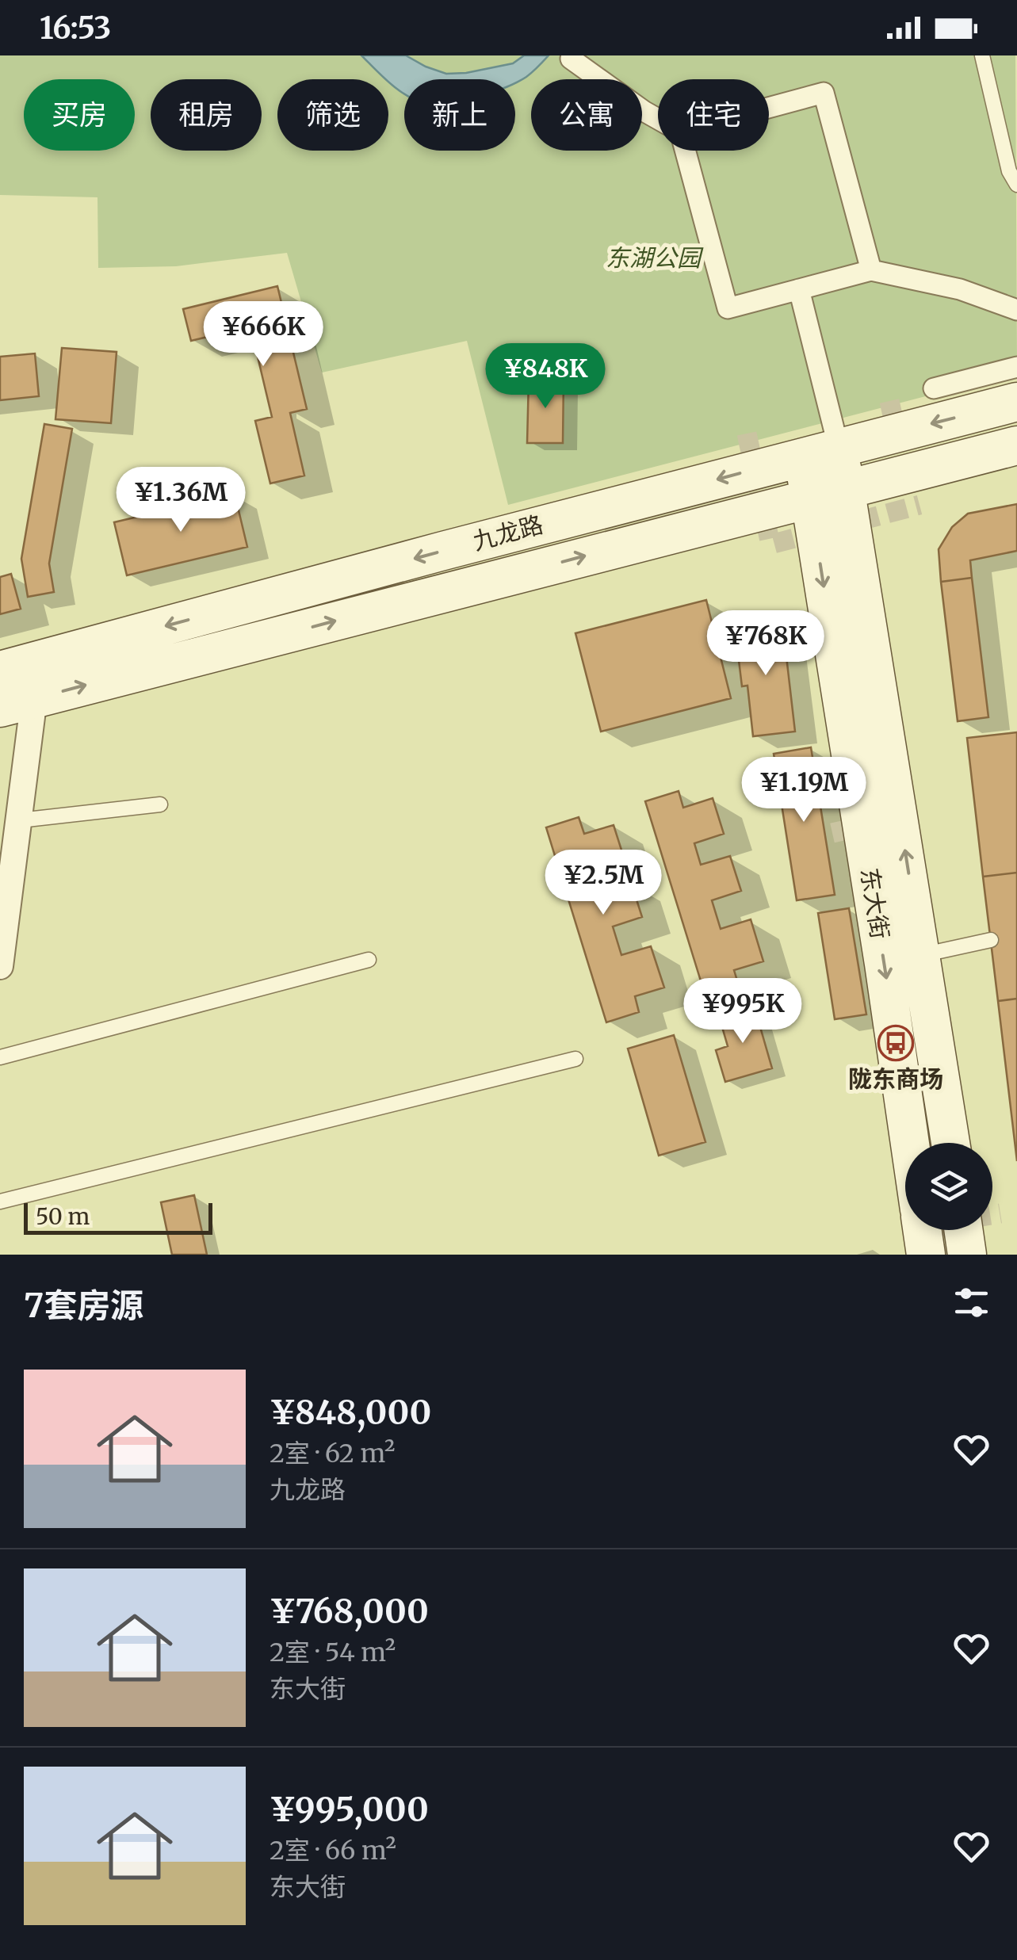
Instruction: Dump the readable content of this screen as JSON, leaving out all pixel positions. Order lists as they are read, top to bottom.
{
  "streets": {
    "main road": ["九龙路", "东大街"]
  },
  "crossings": [
    ["九龙路", "东大街"]
  ],
  "parks": ["东湖公园"],
  "places": {
    "bus stop": ["陇东商场"]
  },
  "scale_bar": "50 m",
  "page": {
    "status": "16:53",
    "chip": [
      "买房",
      "租房",
      "筛选",
      "新上",
      "公寓",
      "住宅"
    ],
    "price": [
      "¥666K",
      "¥848K",
      "¥1.36M",
      "¥768K",
      "¥1.19M",
      "¥2.5M",
      "¥995K"
    ],
    "scale": "50 m",
    "heading": "7套房源",
    "list": [
      {
        "name": "¥848,000",
        "note": "2室 · 62 m² · 九龙路"
      },
      {
        "name": "¥768,000",
        "note": "2室 · 54 m² · 东大街"
      },
      {
        "name": "¥995,000",
        "note": "2室 · 66 m² · 东大街"
      }
    ]
  }
}
